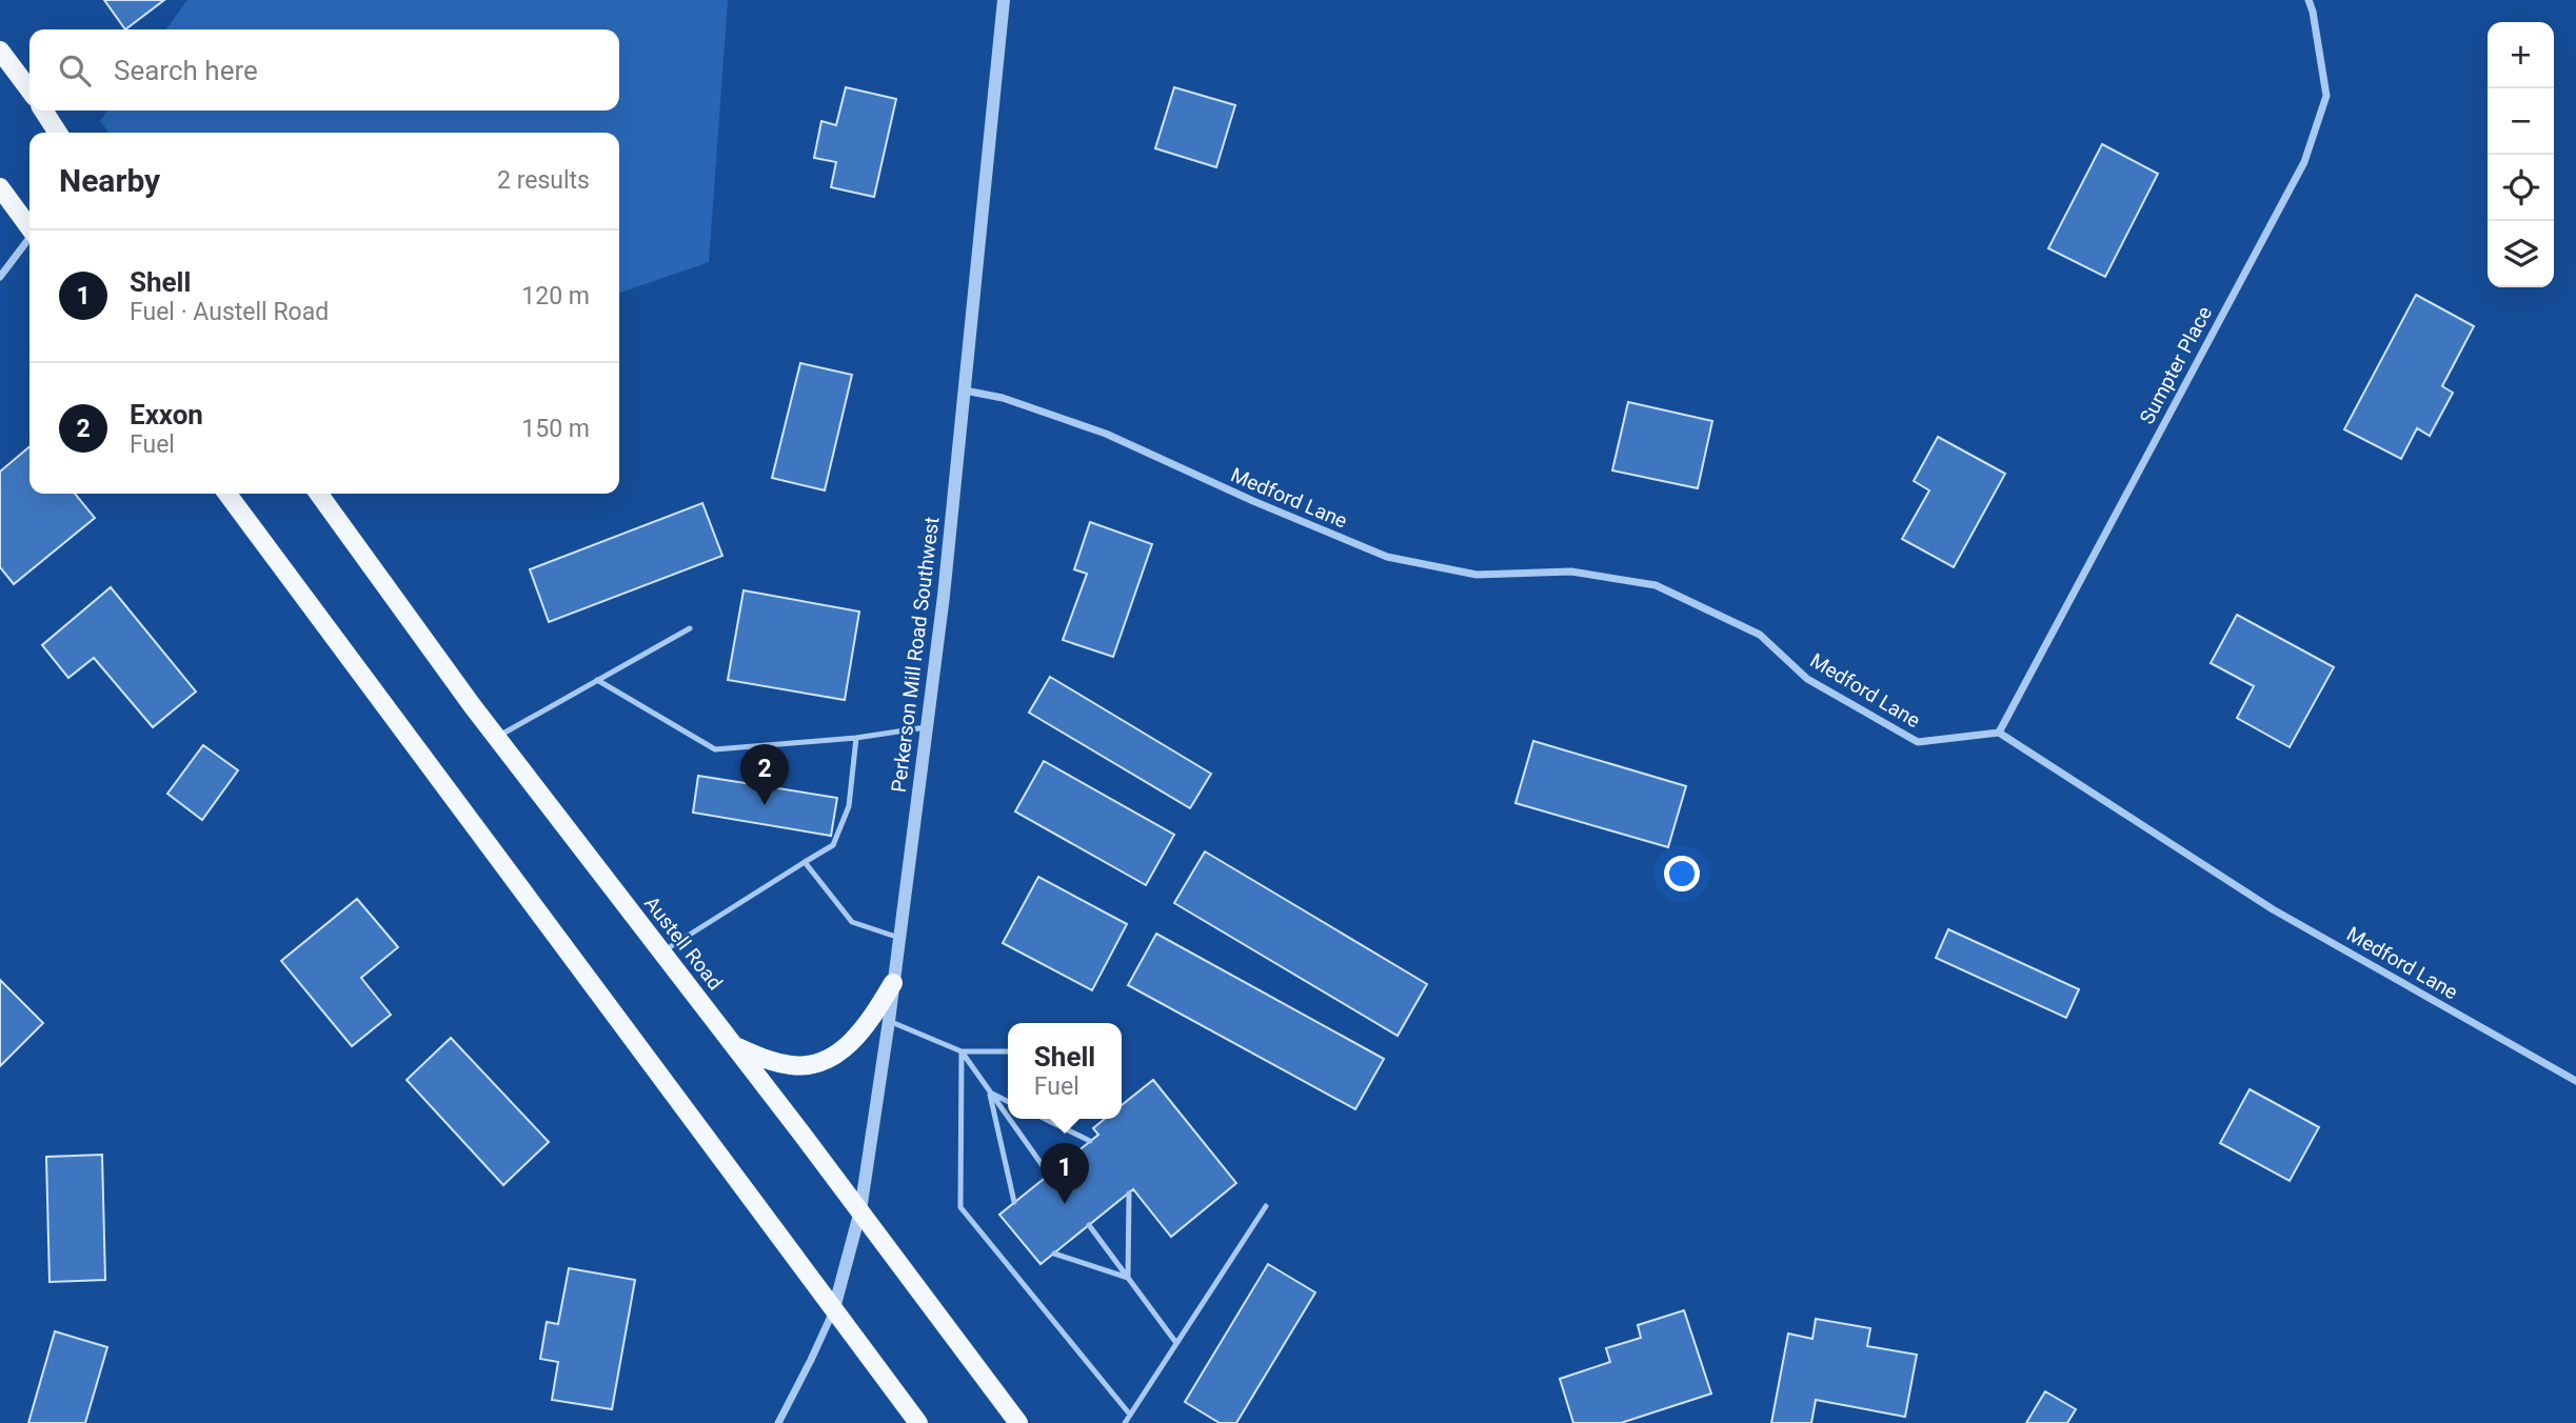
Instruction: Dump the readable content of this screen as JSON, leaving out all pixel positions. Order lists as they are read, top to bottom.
{
  "streets": {
    "main road": ["Austell Road"],
    "street": ["Sumpter Place", "Medford Lane", "Perkerson Mill Road Southwest"]
  },
  "crossings": [
    ["Sumpter Place", "Medford Lane"],
    ["Medford Lane", "Perkerson Mill Road Southwest"],
    ["Perkerson Mill Road Southwest", "Austell Road"]
  ],
  "page": {
    "map_buttons": ["+", "−"],
    "search": "Search here",
    "heading": ["Nearby", "2 results"],
    "list": [
      {
        "mark": "1",
        "name": "Shell",
        "note": "Fuel · Austell Road",
        "value": "120 m"
      },
      {
        "mark": "2",
        "name": "Exxon",
        "note": "Fuel",
        "value": "150 m"
      }
    ],
    "pins": ["2", "1"],
    "popup": ["Shell", "Fuel"]
  }
}
